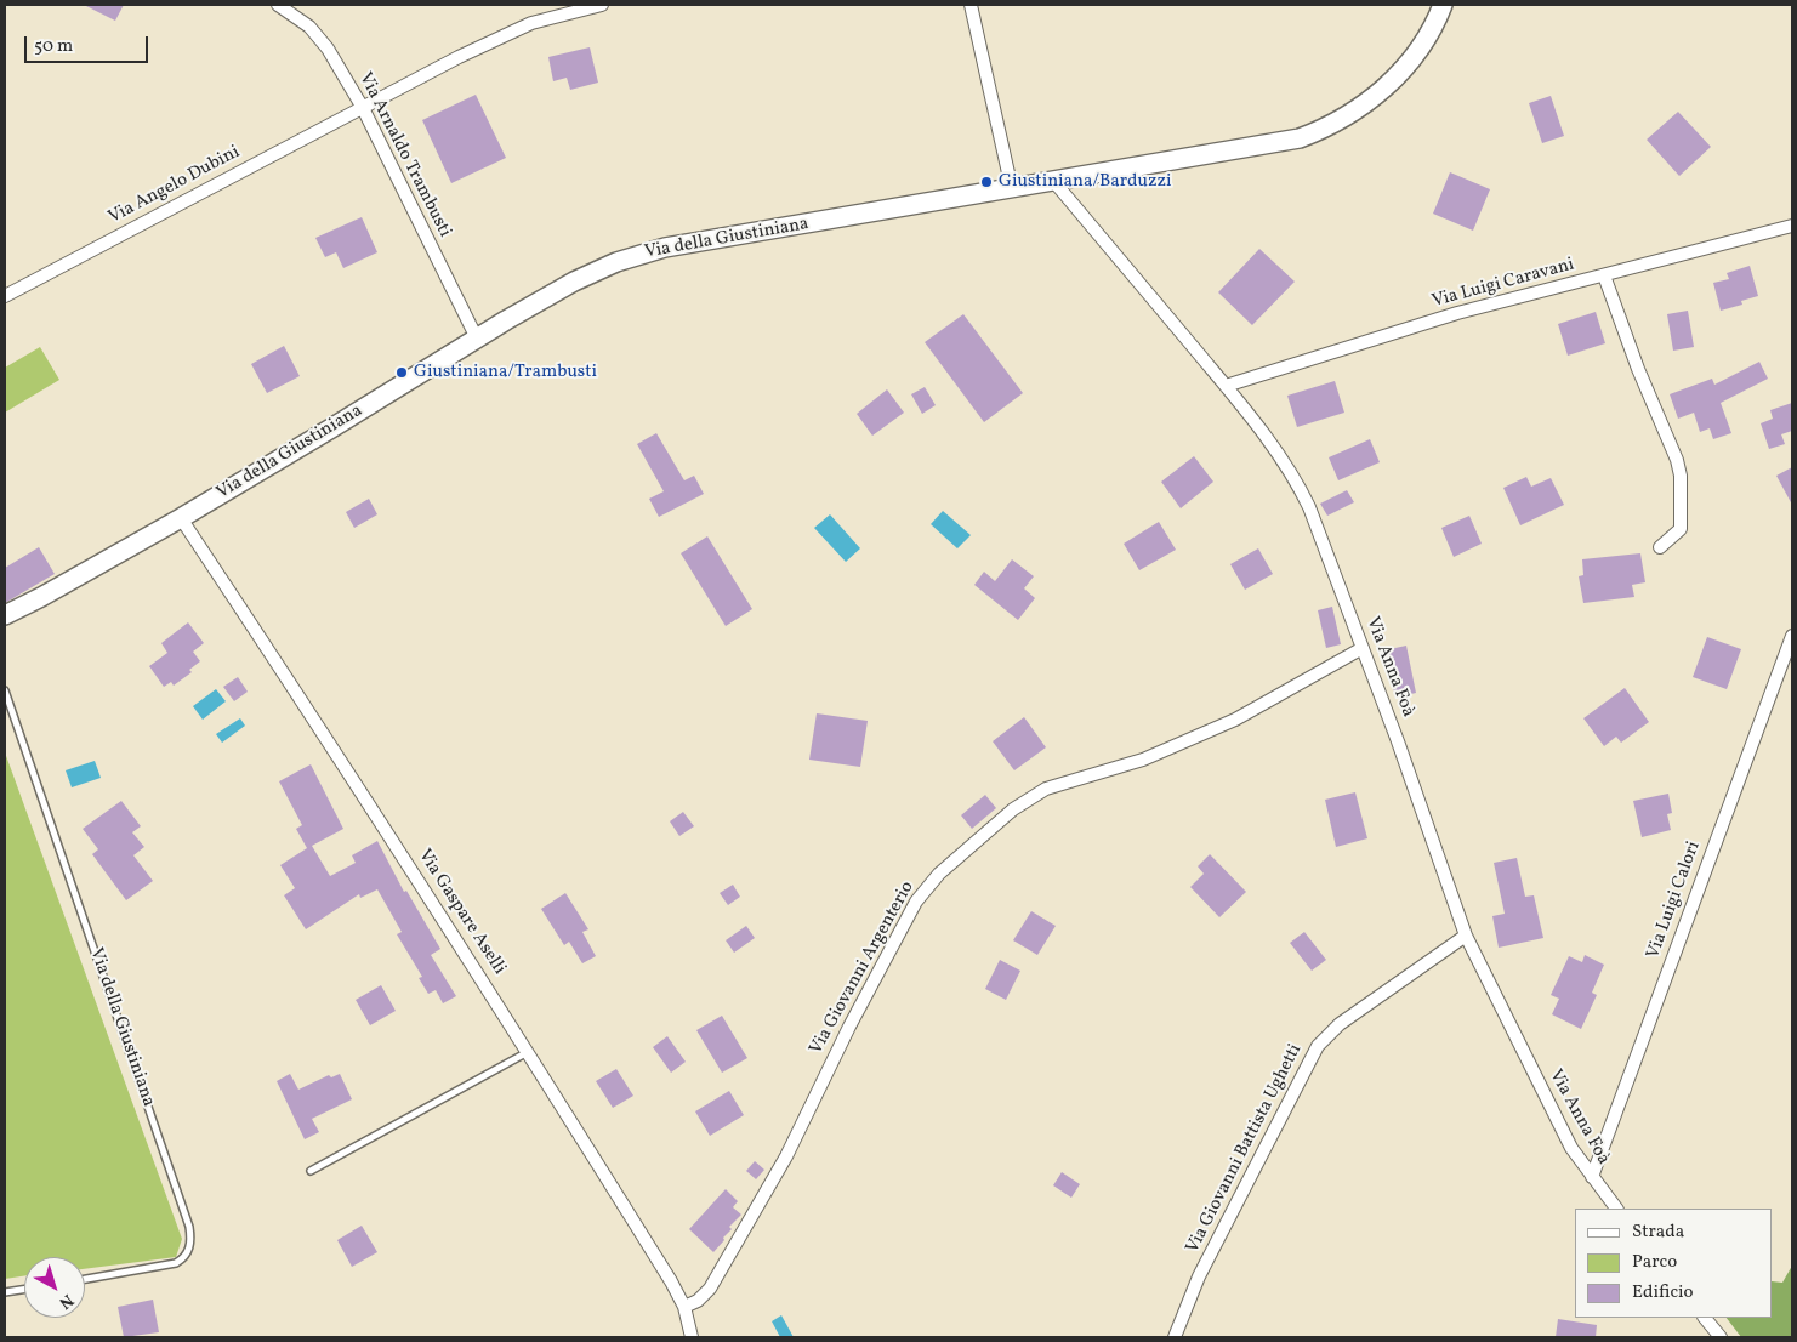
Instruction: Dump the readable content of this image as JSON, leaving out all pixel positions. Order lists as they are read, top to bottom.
{
  "streets": {
    "street": [
      "Via Arnaldo Trambusti",
      "Via Angelo Dubini",
      "Via della Giustiniana",
      "Via Luigi Caravani",
      "Via Anna Foà",
      "Via Luigi Calori",
      "Via Gaspare Aselli",
      "Via Giovanni Argenterio",
      "Via Giovanni Battista Ughetti"
    ]
  },
  "crossings": [
    ["Via Arnaldo Trambusti", "Via Angelo Dubini"],
    ["Via Arnaldo Trambusti", "Via della Giustiniana"],
    ["Via della Giustiniana", "Via Anna Foà"],
    ["Via della Giustiniana", "Via Gaspare Aselli"],
    ["Via Luigi Caravani", "Via Anna Foà"],
    ["Via Anna Foà", "Via Luigi Calori"],
    ["Via Anna Foà", "Via Giovanni Argenterio"],
    ["Via Anna Foà", "Via Giovanni Battista Ughetti"],
    ["Via Gaspare Aselli", "Via Giovanni Argenterio"]
  ],
  "places": ["Giustiniana/Barduzzi", "Giustiniana/Trambusti"],
  "legend": ["Strada", "Parco", "Edificio"],
  "scale_bar": "50 m",
  "north": "bottom right"
}
